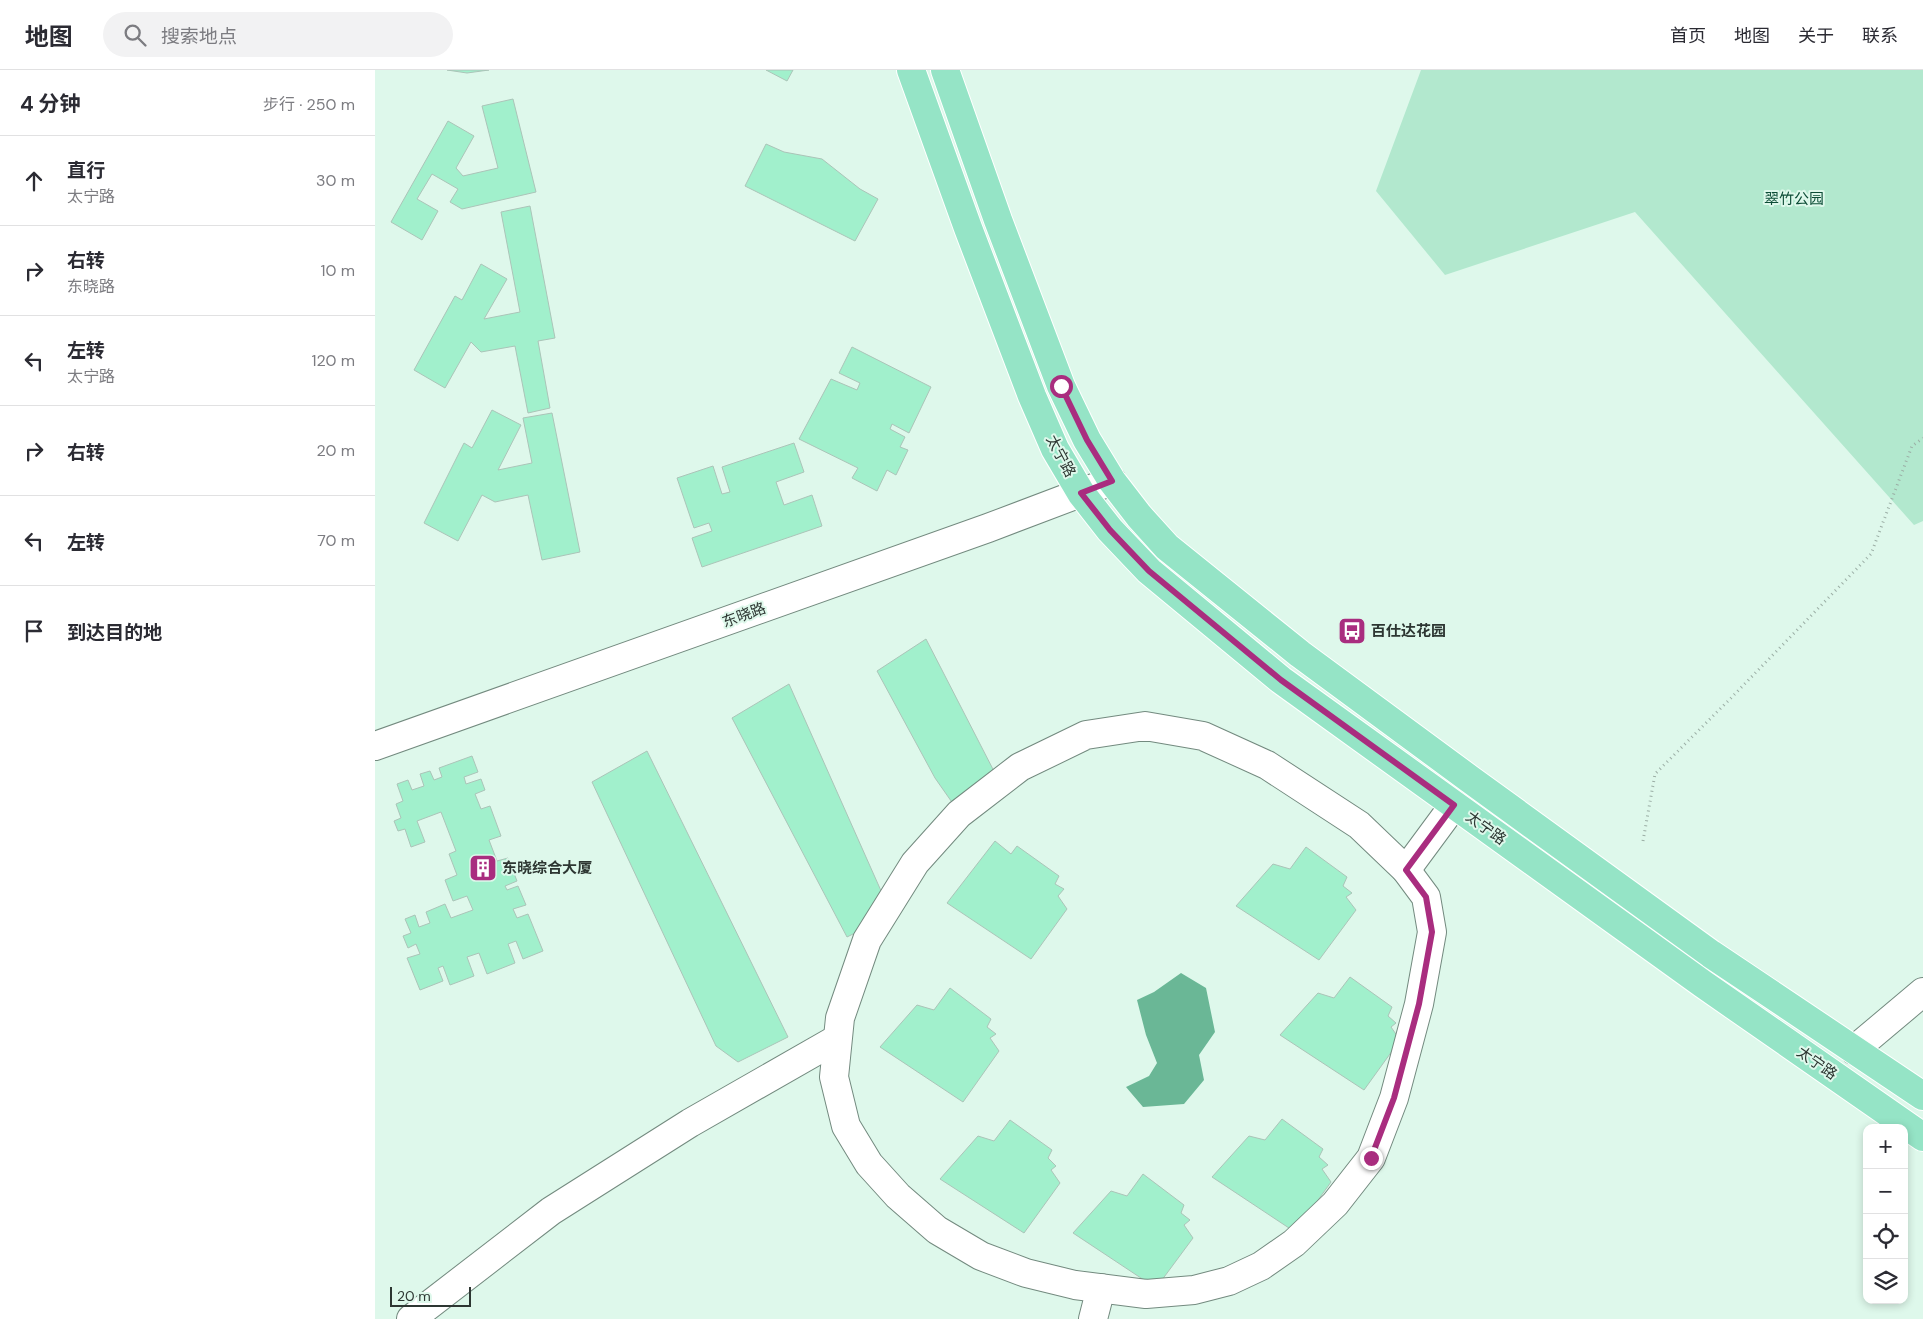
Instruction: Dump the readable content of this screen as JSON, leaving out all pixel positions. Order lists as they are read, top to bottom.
{
  "streets": {
    "main road": ["太宁路"],
    "street": ["东晓路"]
  },
  "crossings": [
    ["太宁路", "东晓路"]
  ],
  "parks": ["翠竹公园"],
  "places": {
    "bus stop": ["百仕达花园"],
    "building": ["东晓综合大厦"]
  },
  "scale_bar": "20 m",
  "page": {
    "header": "地图",
    "search": "搜索地点",
    "nav": [
      "首页",
      "地图",
      "关于",
      "联系"
    ],
    "heading": ["4 分钟", "步行 · 250 m"],
    "list": [
      ["直行", "太宁路", "30 m"],
      ["右转", "东晓路", "10 m"],
      ["左转", "太宁路", "120 m"],
      ["右转", "20 m"],
      ["左转", "70 m"],
      "到达目的地"
    ],
    "map_buttons": ["+", "−"],
    "scale": "20 m"
  }
}
